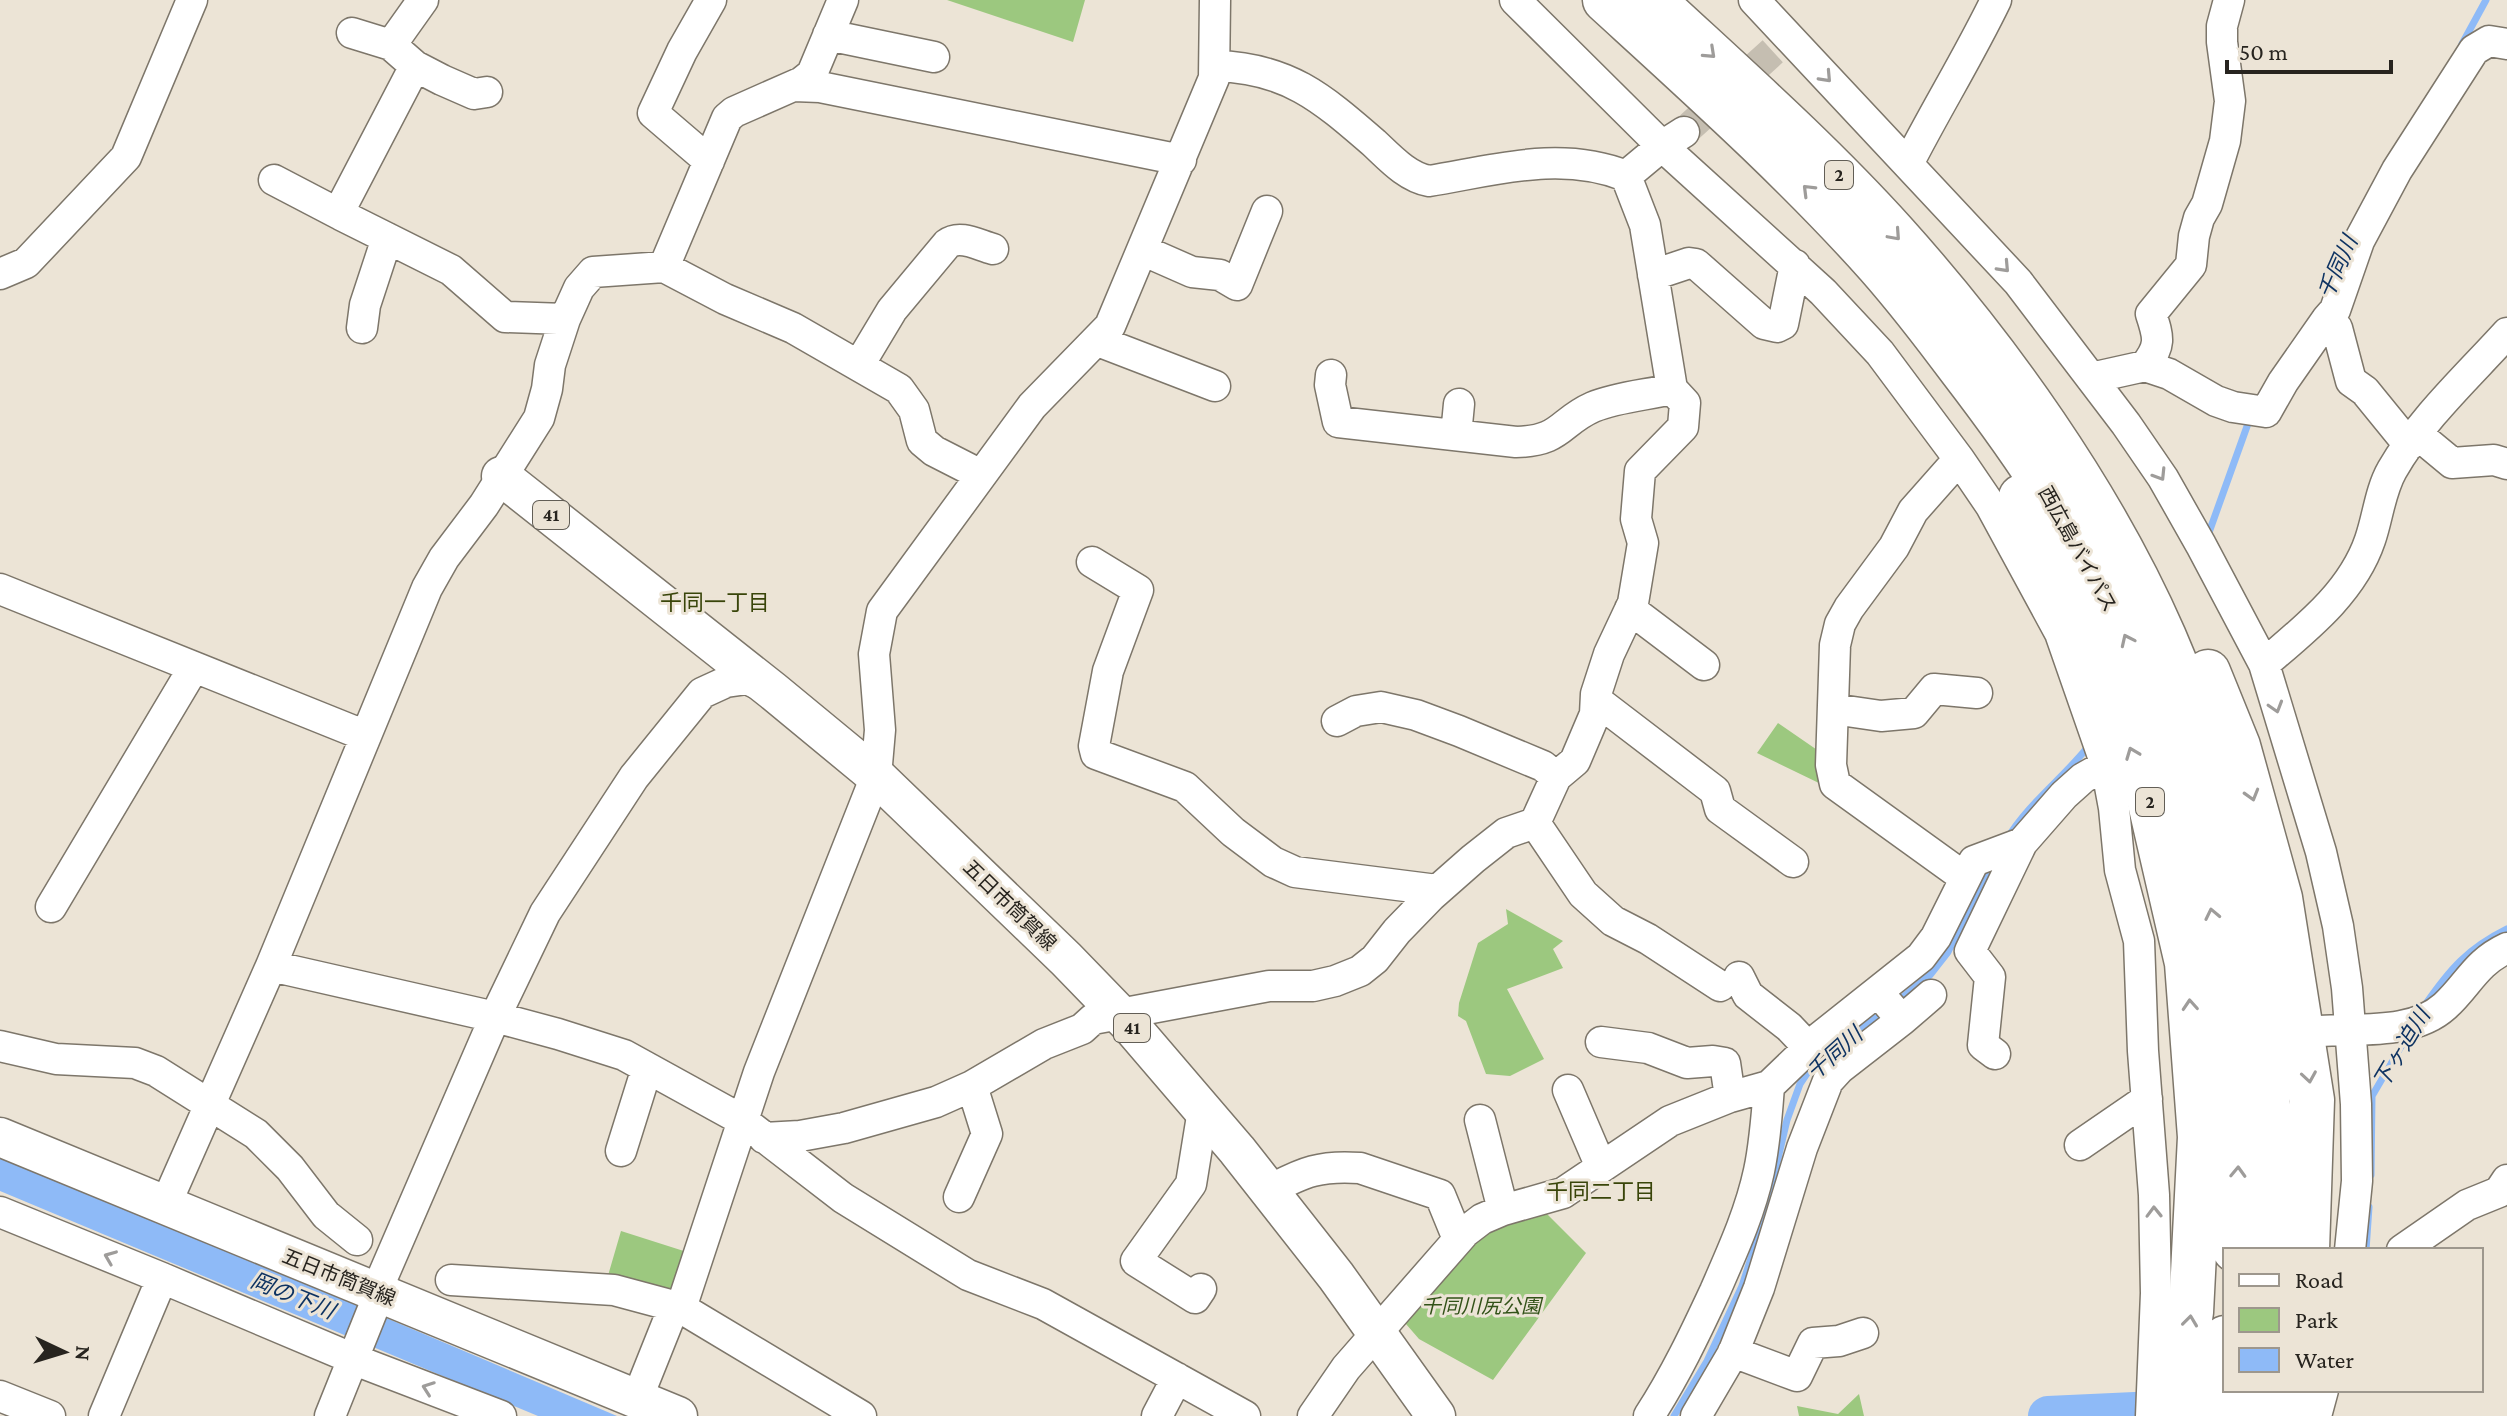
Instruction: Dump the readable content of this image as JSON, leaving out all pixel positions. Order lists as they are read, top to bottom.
{
  "streets": {
    "highway": ["2", "西広島バイパス"],
    "main road": ["41", "五日市筒賀線"]
  },
  "crossings": [
    ["2", "西広島バイパス"]
  ],
  "districts": ["千同一丁目", "千同二丁目"],
  "water": ["千同川", "下ヶ迫川", "岡の下川"],
  "parks": ["千同川尻公園"],
  "legend": ["Road", "Park", "Water"],
  "scale_bar": "50 m",
  "north": "right"
}
